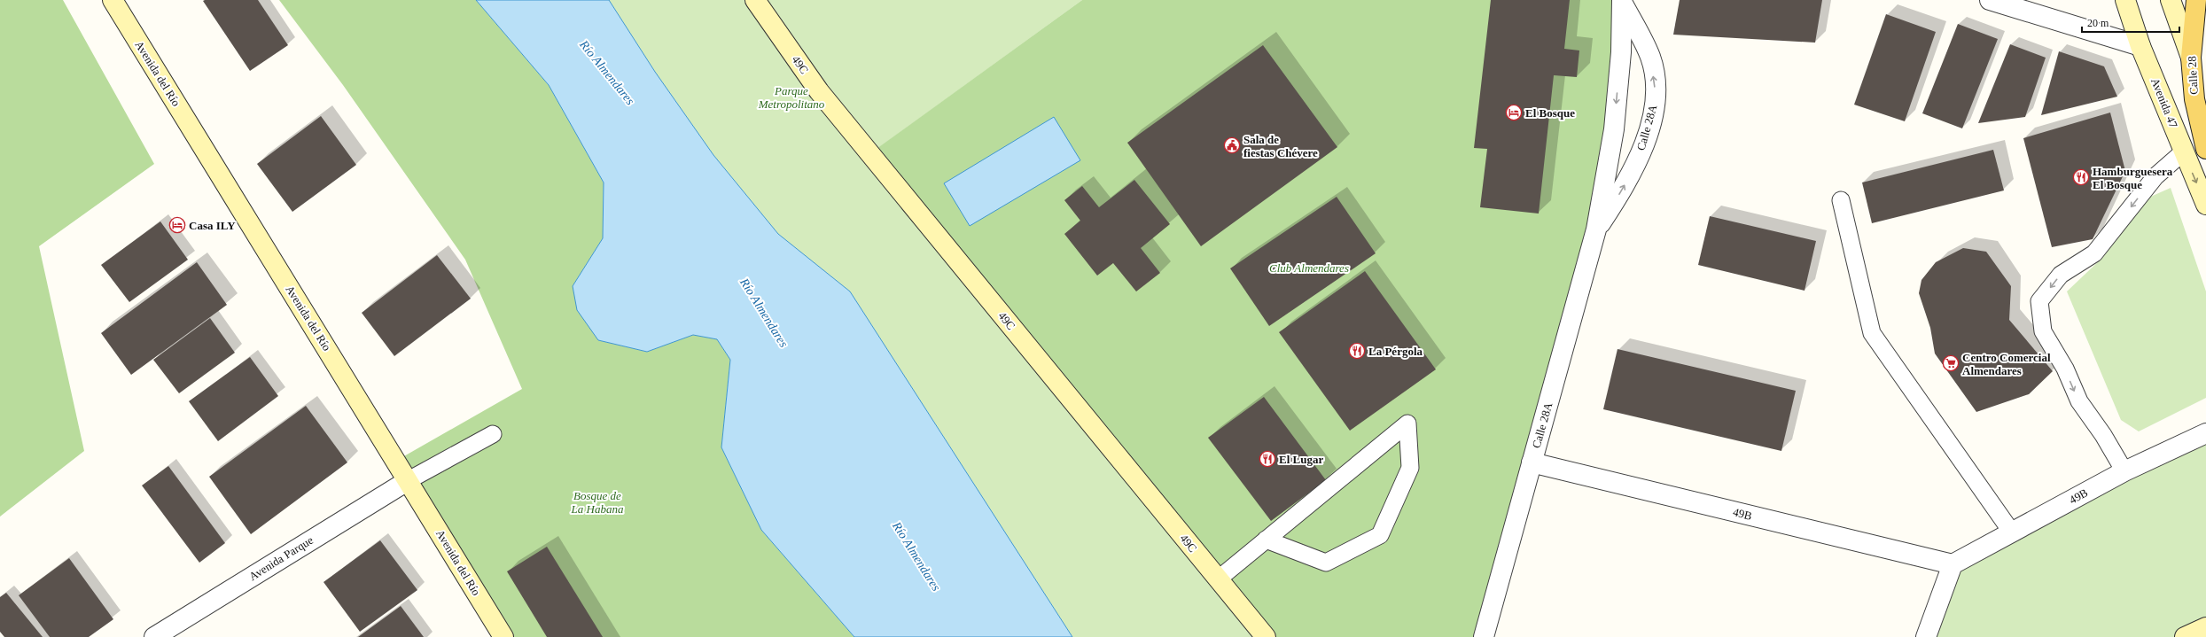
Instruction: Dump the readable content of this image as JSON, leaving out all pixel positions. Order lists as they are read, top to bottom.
{
  "streets": {
    "main road": ["Calle 28"],
    "street": [
      "49C",
      "Avenida del Río",
      "Avenida 47",
      "Calle 28A",
      "49B",
      "Avenida Parque"
    ]
  },
  "crossings": [
    ["Avenida del Río", "Avenida Parque"],
    ["Calle 28A", "49B"]
  ],
  "water": ["Río Almendares"],
  "parks": ["Parque Metropolitano", "Club Almendares", "Bosque de La Habana"],
  "places": {
    "hotel": ["El Bosque", "Casa ILY"],
    "public building": ["Sala de fiestas Chévere"],
    "restaurant": ["Hamburguesera El Bosque", "La Pérgola", "El Lugar"],
    "supermarket": ["Centro Comercial Almendares"]
  },
  "scale_bar": "20 m"
}
